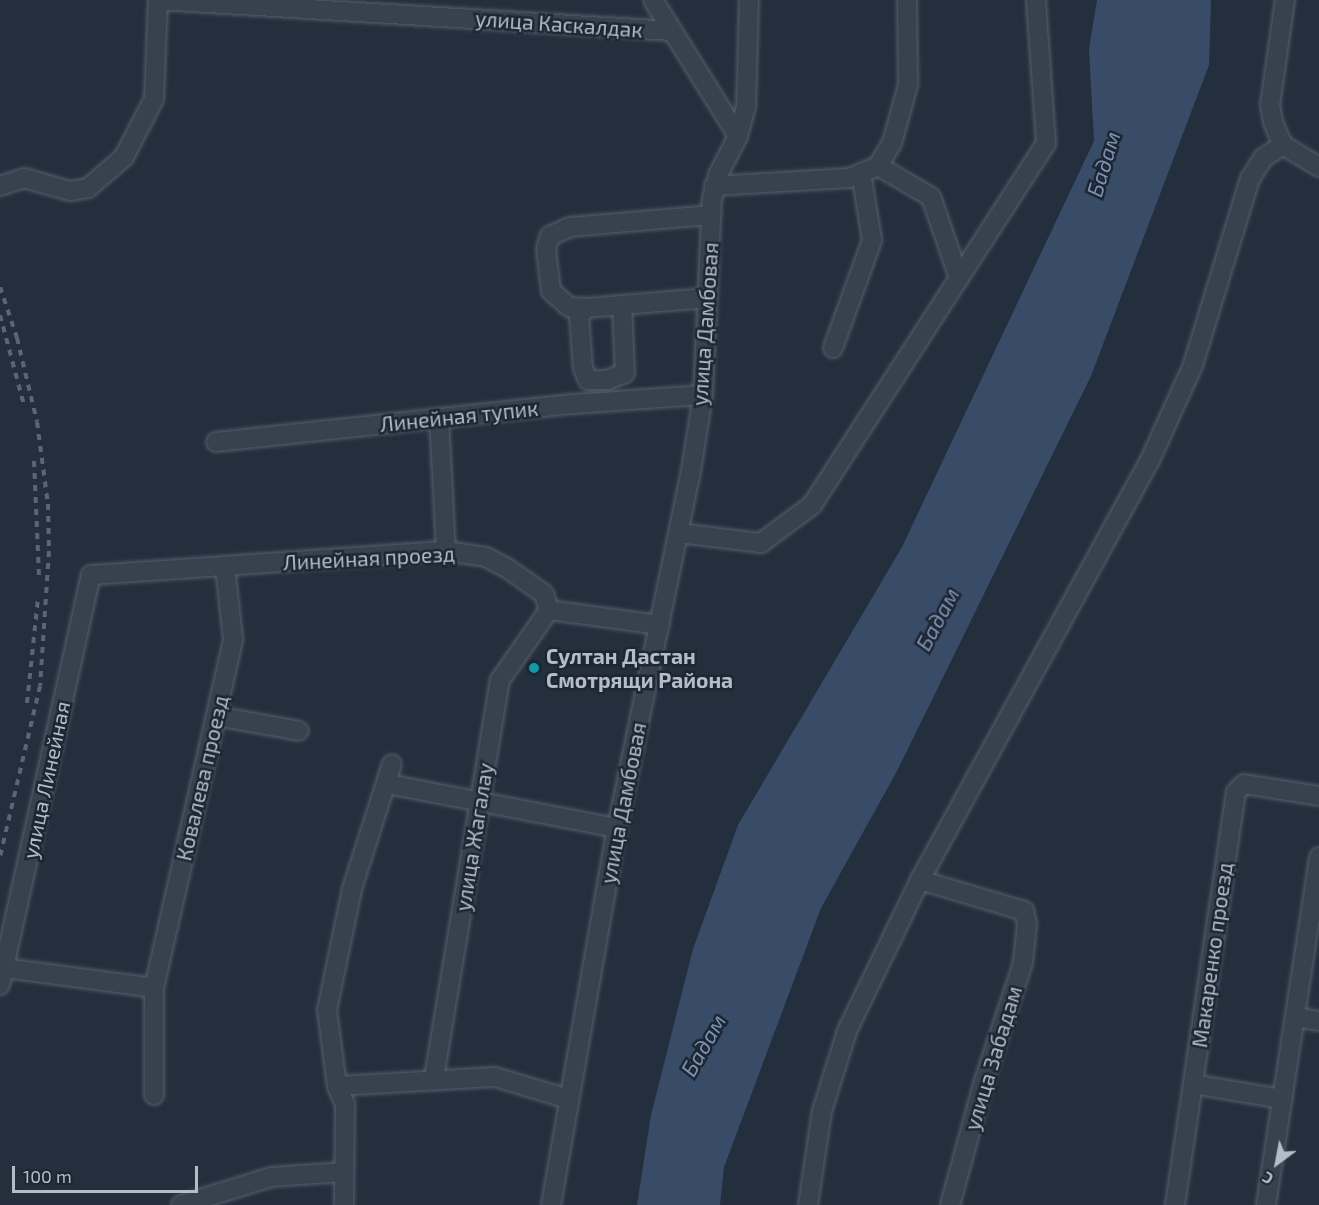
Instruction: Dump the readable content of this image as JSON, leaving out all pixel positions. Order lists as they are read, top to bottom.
{
  "streets": {
    "street": [
      "улица Каскалдак",
      "улица Дамбовая",
      "Линейная тупик",
      "Линейная проезд",
      "Ковалева проезд",
      "улица Линейная",
      "улица Жагалау",
      "Макаренко проезд",
      "улица Забадам"
    ]
  },
  "crossings": [
    ["улица Дамбовая", "Линейная тупик"],
    ["Линейная проезд", "Ковалева проезд"],
    ["Линейная проезд", "улица Линейная"],
    ["Линейная проезд", "улица Жагалау"]
  ],
  "water": ["Бадам"],
  "places": ["Султан Дастан Смотрящи Района"],
  "scale_bar": "100 m",
  "north": "bottom left"
}
